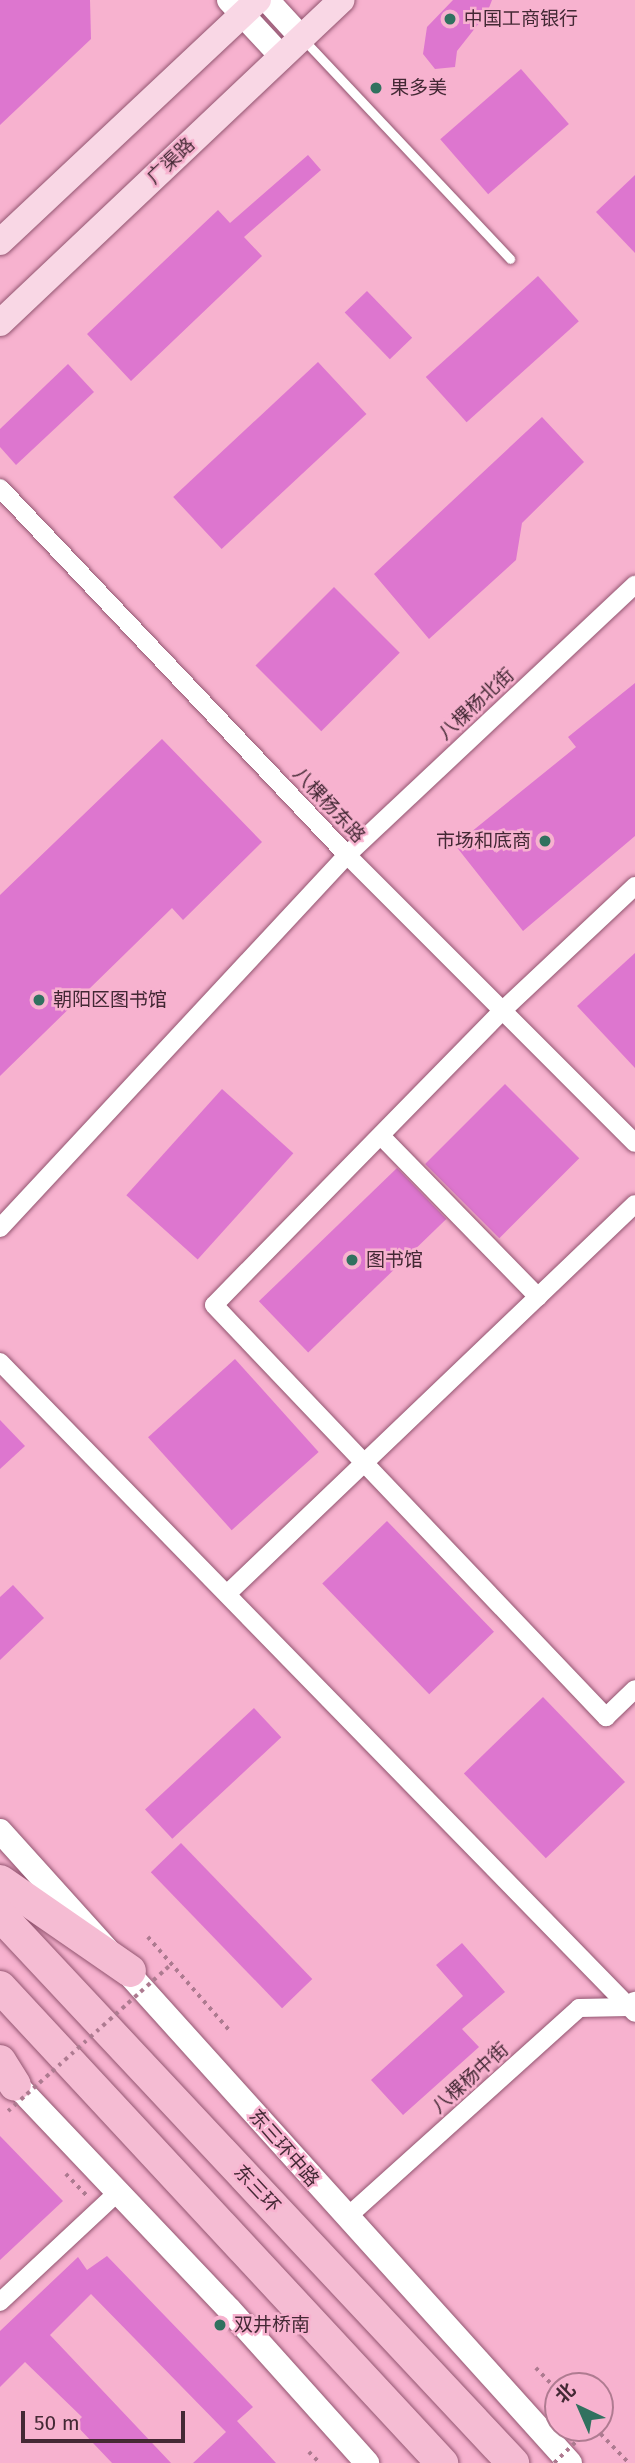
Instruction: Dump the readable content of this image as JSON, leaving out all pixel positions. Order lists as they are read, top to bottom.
{
  "streets": {
    "highway": ["东三环"],
    "main road": ["广渠路"],
    "street": [
      "八棵杨北街",
      "八棵杨东路",
      "八棵杨中街",
      "东三环中路"
    ]
  },
  "crossings": [
    ["八棵杨北街", "八棵杨东路"],
    ["八棵杨中街", "东三环中路"]
  ],
  "places": [
    "中国工商银行",
    "果多美",
    "市场和底商",
    "朝阳区图书馆",
    "图书馆",
    "双井桥南"
  ],
  "scale_bar": "50 m",
  "north": "top left"
}
